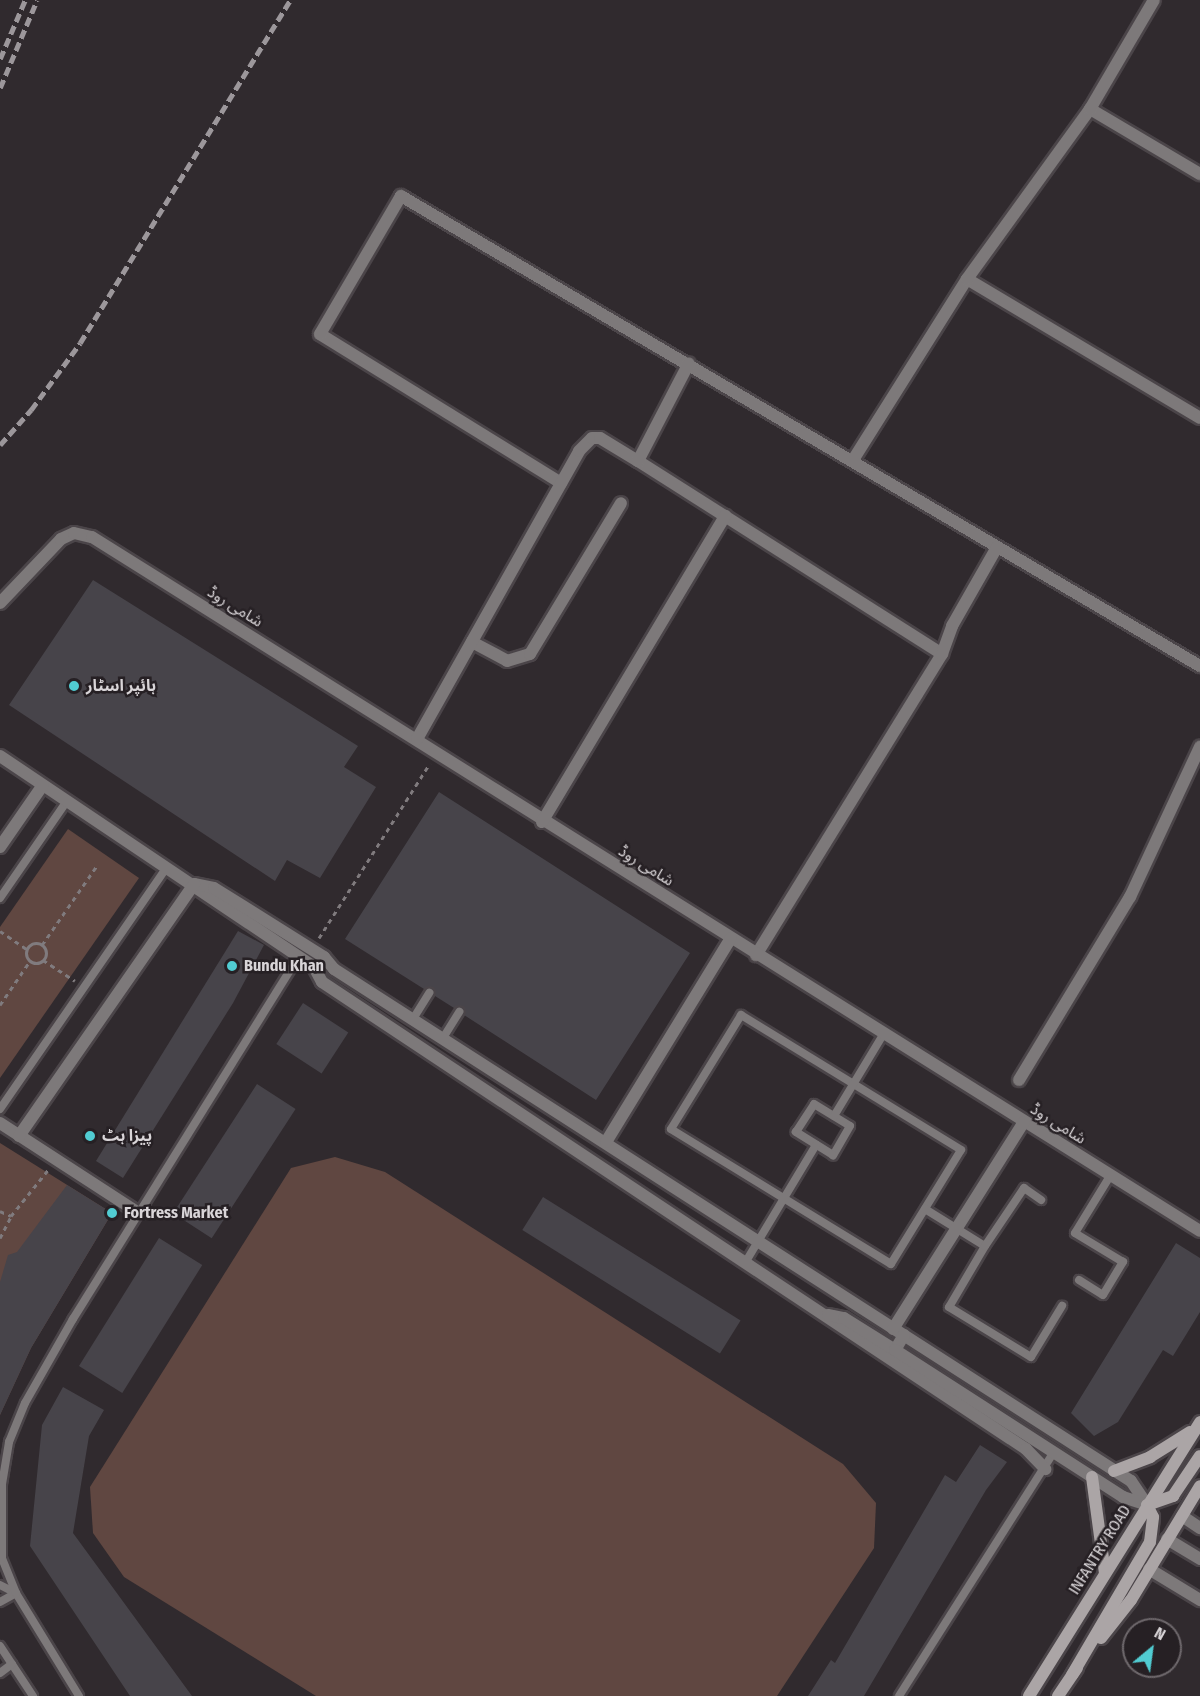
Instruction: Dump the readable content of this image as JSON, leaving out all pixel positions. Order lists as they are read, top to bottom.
{
  "streets": {
    "main road": ["INFANTRY ROAD"],
    "street": ["شامی روڈ"]
  },
  "places": [
    "ہائپر اسٹار",
    "Bundu Khan",
    "پیزا ہٹ",
    "Fortress Market"
  ],
  "north": "top right"
}
